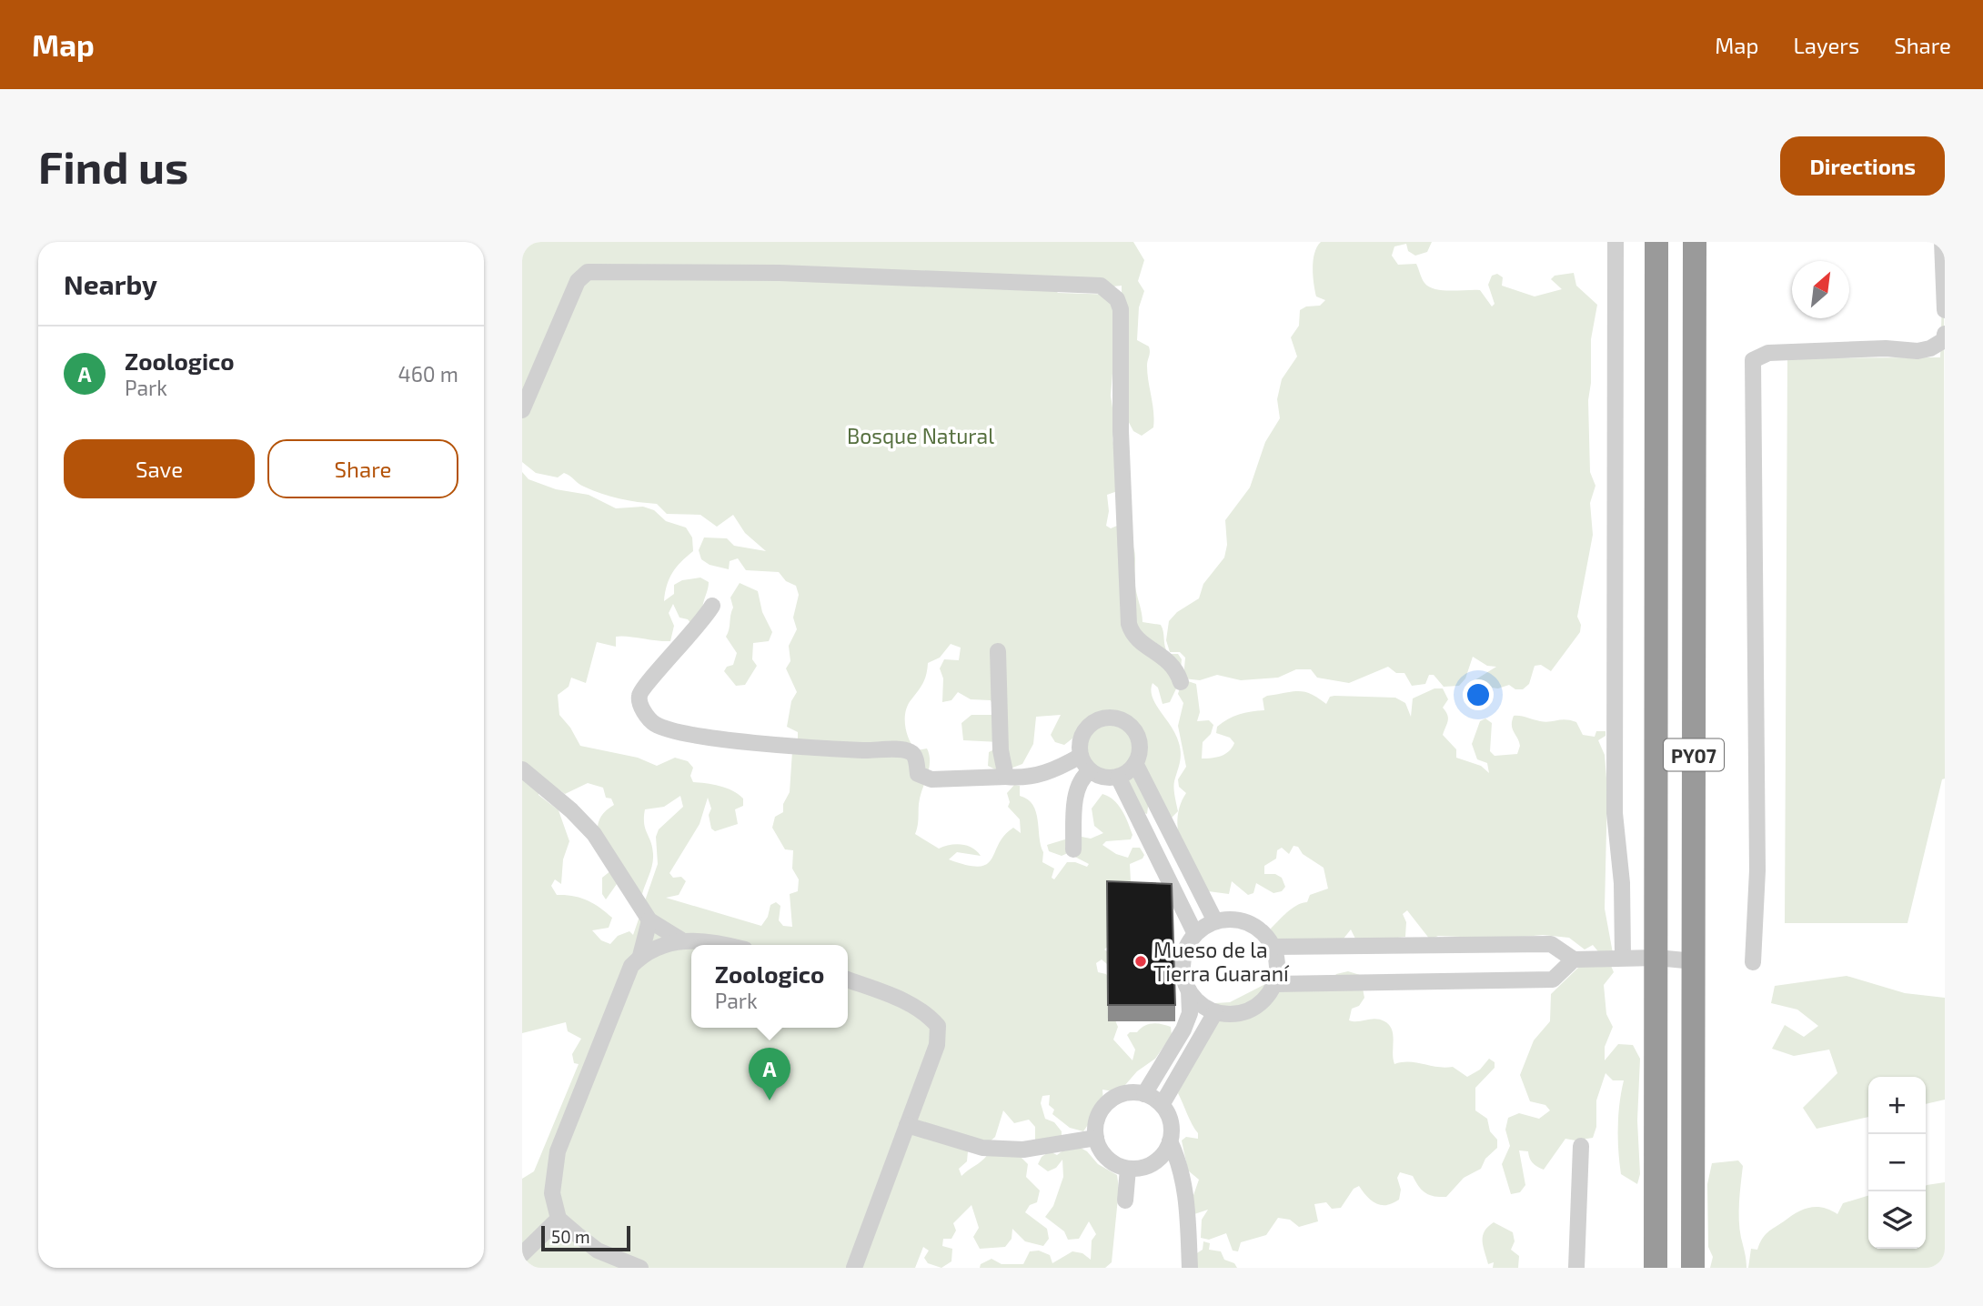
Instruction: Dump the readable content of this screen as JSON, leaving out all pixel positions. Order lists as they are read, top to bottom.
{
  "streets": {
    "highway": ["PY07"]
  },
  "parks": ["Bosque Natural"],
  "places": ["Mueso de la Tierra Guaraní"],
  "scale_bar": "50 m",
  "north": "top right",
  "page": {
    "header": "Map",
    "nav": ["Map", "Layers", "Share"],
    "buttons": [
      "Directions",
      ["Save", "Share"]
    ],
    "title": "Find us",
    "heading": "Nearby",
    "list": [
      {
        "mark": "A",
        "name": "Zoologico",
        "note": "Park",
        "value": "460 m"
      }
    ],
    "popup": ["Zoologico", "Park"],
    "pins": "A",
    "map_buttons": ["+", "−"],
    "scale": "50 m"
  }
}
